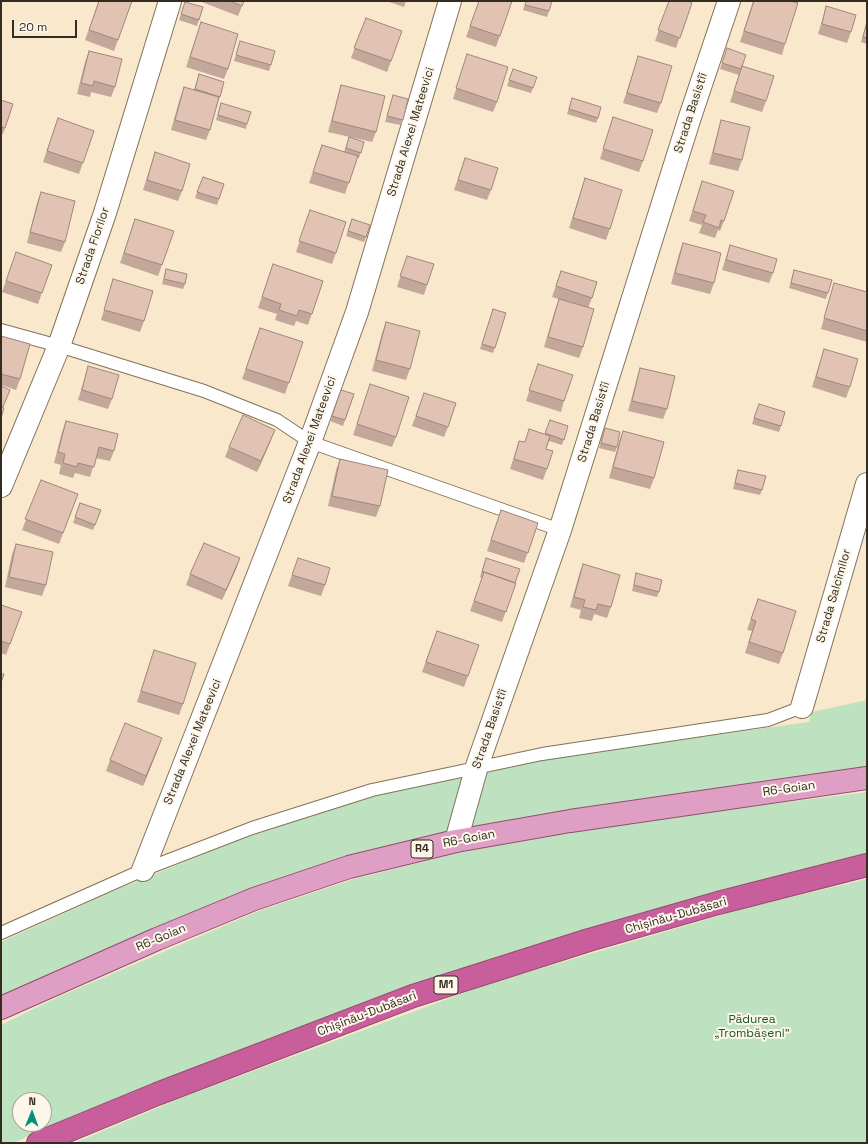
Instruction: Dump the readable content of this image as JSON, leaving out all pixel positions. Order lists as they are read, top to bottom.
{
  "streets": {
    "highway": ["Chișinău-Dubăsari", "M1"],
    "main road": ["R6-Goian", "R4"],
    "street": [
      "Strada Basistîi",
      "Strada Alexei Mateevici",
      "Strada Florilor",
      "Strada Salcîmilor"
    ]
  },
  "crossings": [
    ["Strada Basistîi", "R6-Goian"]
  ],
  "parks": ["Pădurea „Trombășeni”"],
  "scale_bar": "20 m",
  "north": "top"
}
